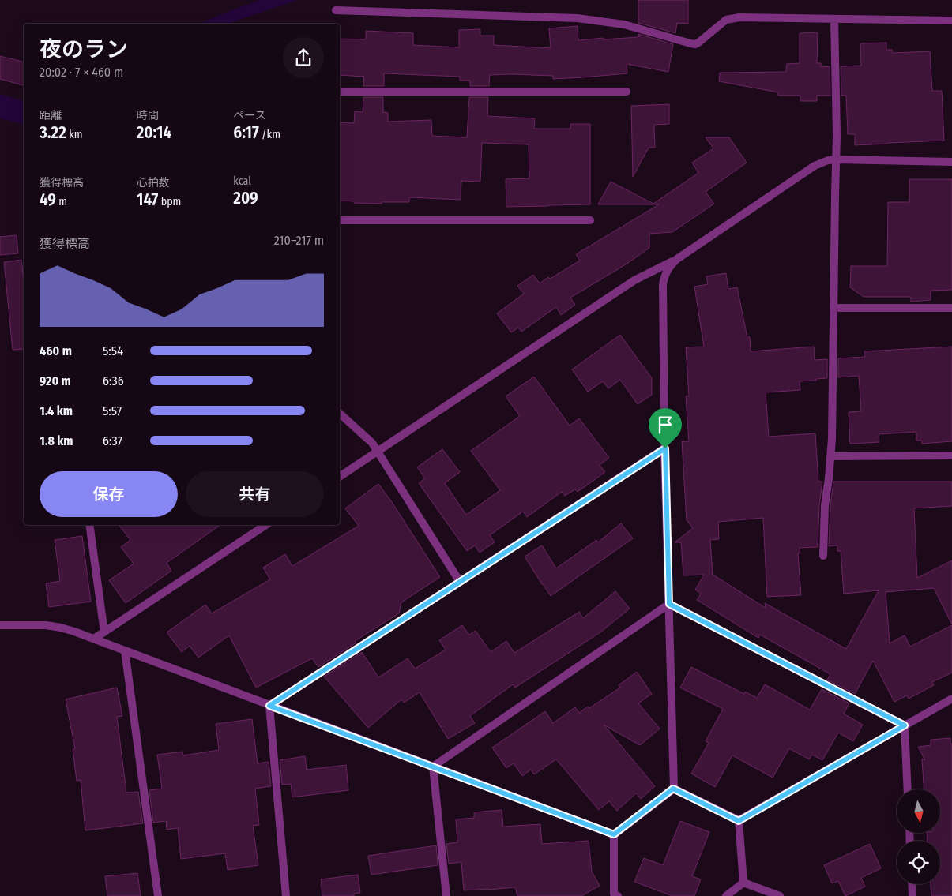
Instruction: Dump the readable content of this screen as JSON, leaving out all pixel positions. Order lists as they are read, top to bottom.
{
  "north": "bottom",
  "page": {
    "heading": ["夜のラン", "20:02 · 7 × 460 m"],
    "stats": [
      ["距離", "3.22 km"],
      ["時間", "20:14"],
      ["ペース", "6:17 /km"],
      ["獲得標高", "49 m"],
      ["心拍数", "147 bpm"],
      ["kcal", "209"]
    ],
    "chart": ["獲得標高", "210–217 m"],
    "list": [
      {
        "name": "460 m",
        "note": "5:54"
      },
      {
        "name": "920 m",
        "note": "6:36"
      },
      {
        "name": "1.4 km",
        "note": "5:57"
      },
      {
        "name": "1.8 km",
        "note": "6:37"
      }
    ],
    "buttons": ["保存", "共有"]
  }
}
